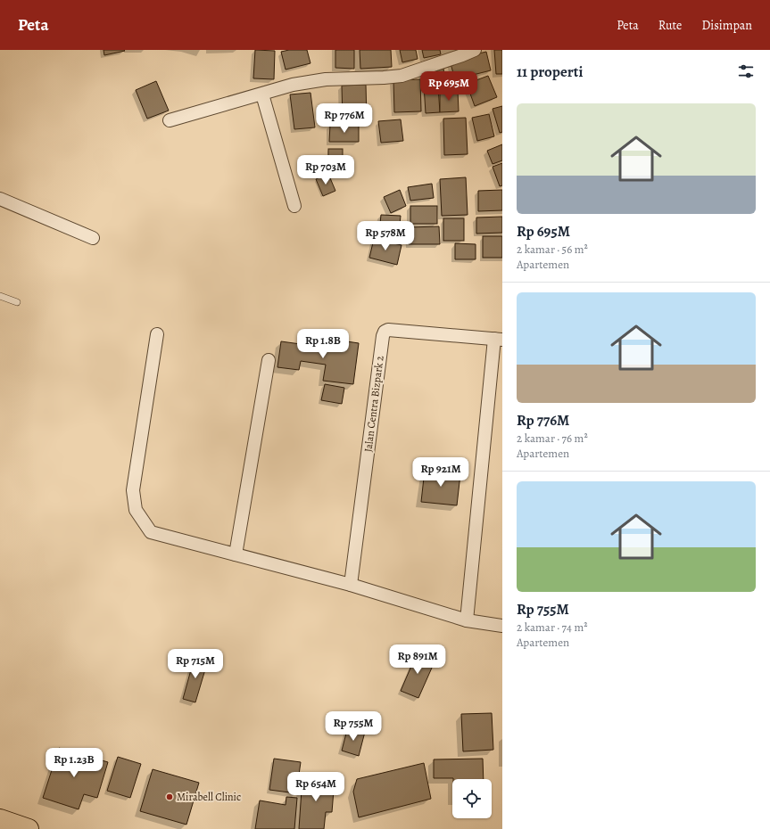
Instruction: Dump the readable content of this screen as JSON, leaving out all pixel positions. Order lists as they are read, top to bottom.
{
  "streets": {
    "street": ["Jalan Centra Bizpark 2"]
  },
  "places": ["Mirabell Clinic"],
  "page": {
    "header": "Peta",
    "nav": ["Peta", "Rute", "Disimpan"],
    "heading": "11 properti",
    "price": [
      "Rp 695M",
      "Rp 776M",
      "Rp 703M",
      "Rp 578M",
      "Rp 1.8B",
      "Rp 921M",
      "Rp 891M",
      "Rp 715M",
      "Rp 755M",
      "Rp 1.23B",
      "Rp 654M"
    ],
    "list": [
      {
        "name": "Rp 695M",
        "note": "2 kamar · 56 m² · Apartemen"
      },
      {
        "name": "Rp 776M",
        "note": "2 kamar · 76 m² · Apartemen"
      },
      {
        "name": "Rp 755M",
        "note": "2 kamar · 74 m² · Apartemen"
      }
    ]
  }
}
